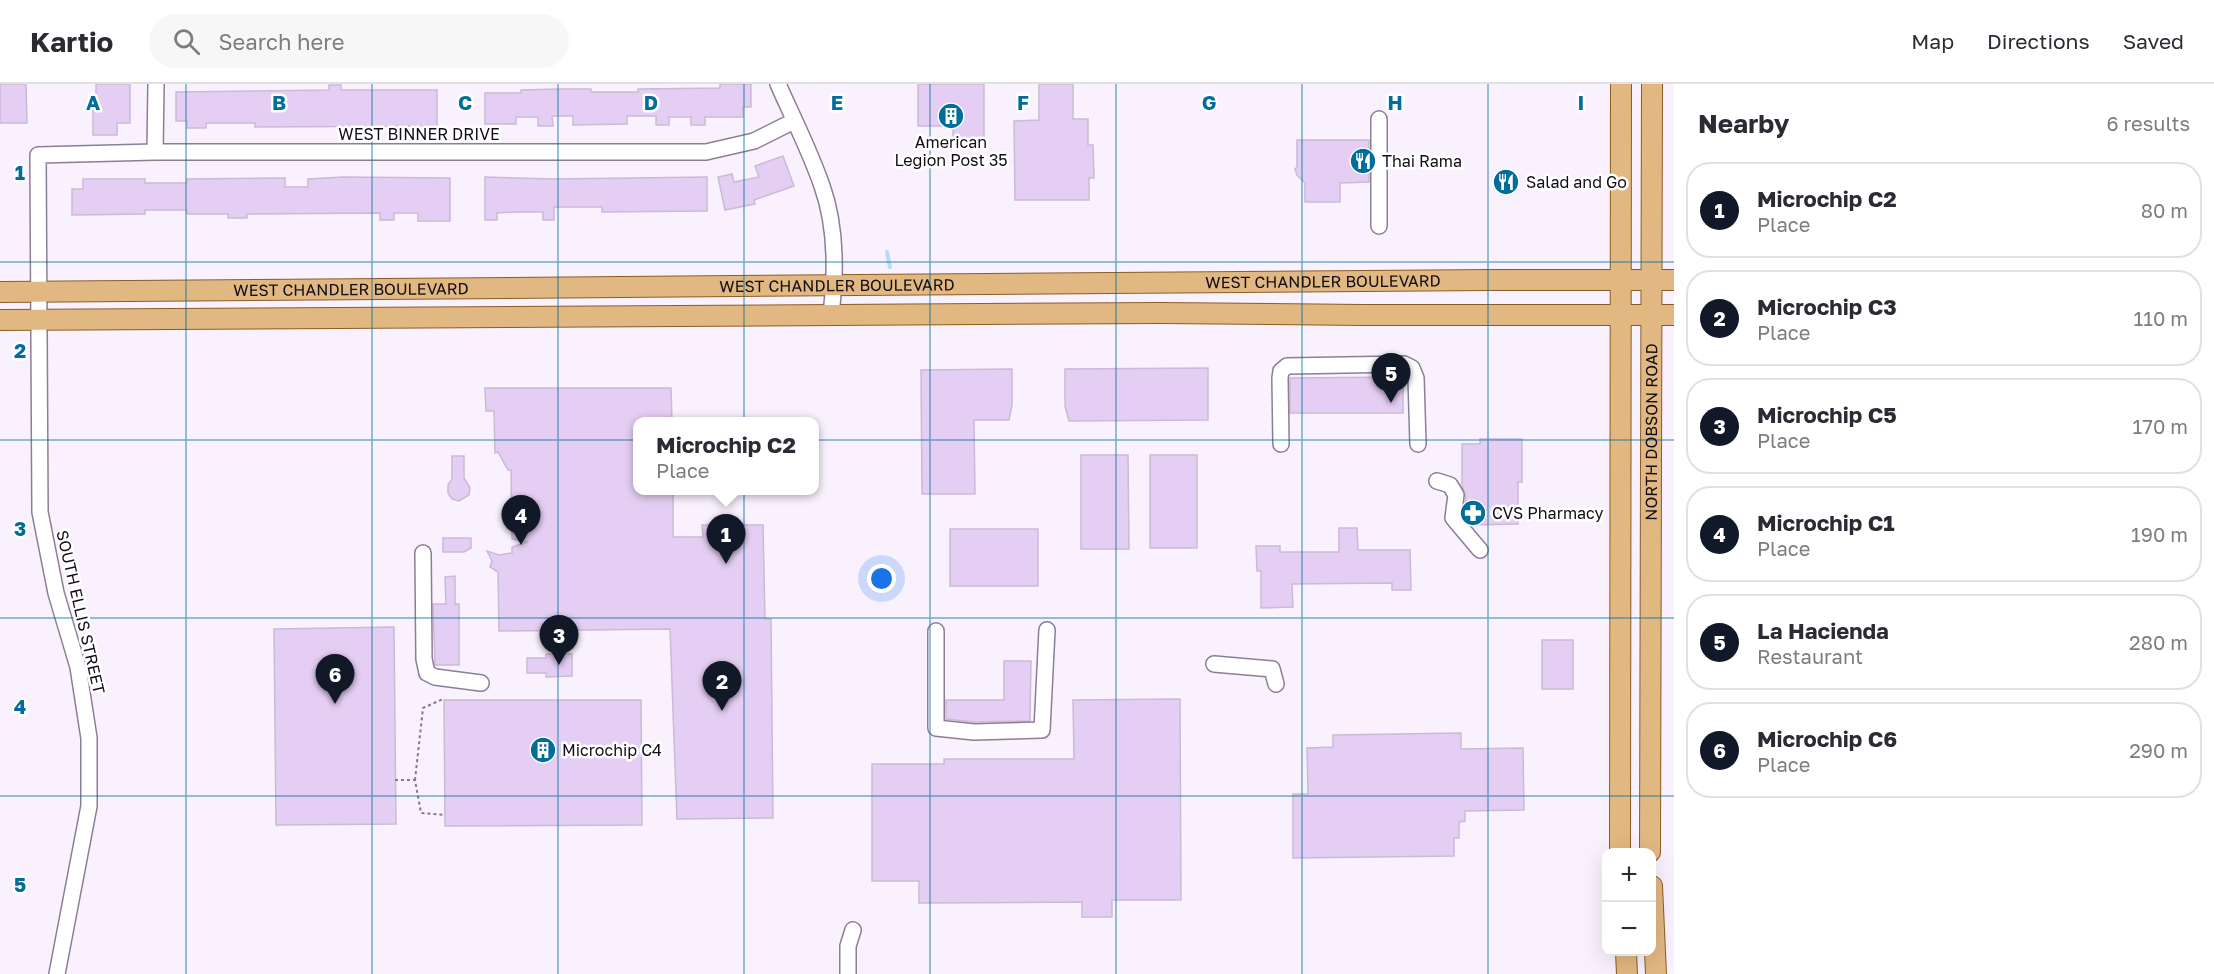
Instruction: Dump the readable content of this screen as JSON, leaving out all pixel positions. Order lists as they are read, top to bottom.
{
  "streets": {
    "main road": ["WEST CHANDLER BOULEVARD", "NORTH DOBSON ROAD"],
    "street": ["WEST BINNER DRIVE", "SOUTH ELLIS STREET"]
  },
  "crossings": [
    ["WEST BINNER DRIVE", "SOUTH ELLIS STREET"],
    ["WEST CHANDLER BOULEVARD", "NORTH DOBSON ROAD"],
    ["WEST CHANDLER BOULEVARD", "SOUTH ELLIS STREET"]
  ],
  "places": {
    "building": ["American Legion Post 35", "Microchip C4"],
    "restaurant": ["Thai Rama", "Salad and Go"],
    "pharmacy": ["CVS Pharmacy"]
  },
  "page": {
    "header": "Kartio",
    "search": "Search here",
    "nav": ["Map", "Directions", "Saved"],
    "heading": ["Nearby", "6 results"],
    "list": [
      {
        "mark": "1",
        "name": "Microchip C2",
        "note": "Place",
        "value": "80 m"
      },
      {
        "mark": "2",
        "name": "Microchip C3",
        "note": "Place",
        "value": "110 m"
      },
      {
        "mark": "3",
        "name": "Microchip C5",
        "note": "Place",
        "value": "170 m"
      },
      {
        "mark": "4",
        "name": "Microchip C1",
        "note": "Place",
        "value": "190 m"
      },
      {
        "mark": "5",
        "name": "La Hacienda",
        "note": "Restaurant",
        "value": "280 m"
      },
      {
        "mark": "6",
        "name": "Microchip C6",
        "note": "Place",
        "value": "290 m"
      }
    ],
    "pins": [
      "5",
      "4",
      "1",
      "3",
      "6",
      "2"
    ],
    "popup": ["Microchip C2", "Place"],
    "map_buttons": ["+", "−"]
  },
  "grid": {
    "columns": [
      "A",
      "B",
      "C",
      "D",
      "E",
      "F",
      "G",
      "H",
      "I"
    ],
    "rows": [
      "1",
      "2",
      "3",
      "4",
      "5"
    ]
  }
}
